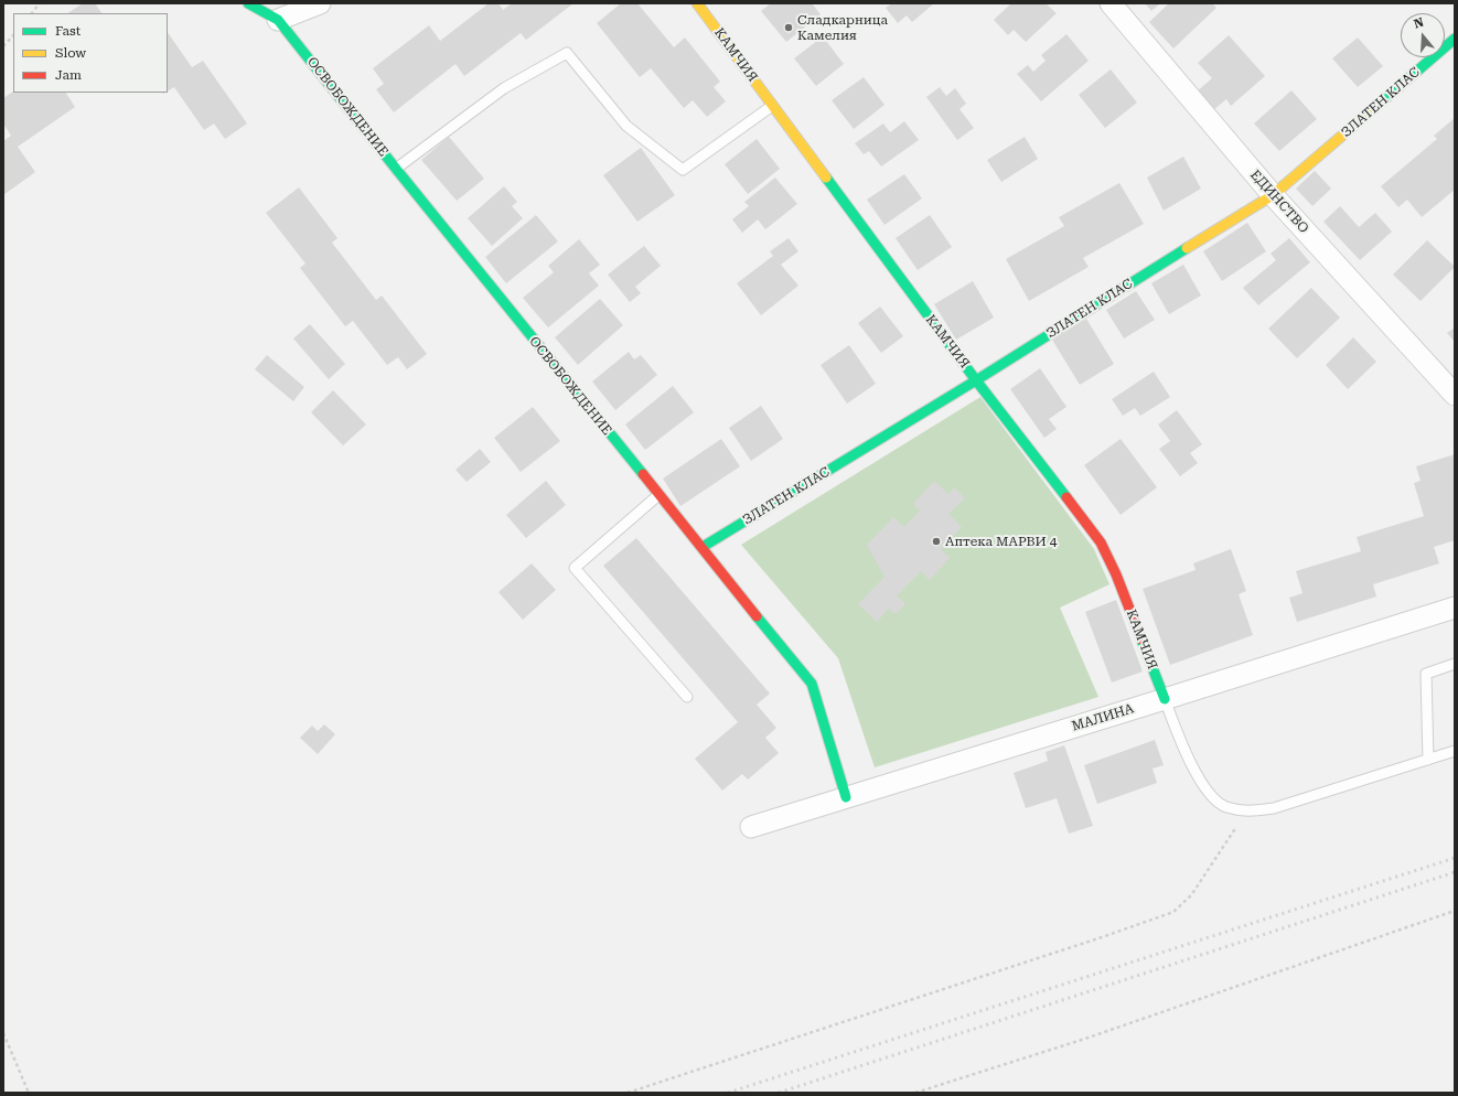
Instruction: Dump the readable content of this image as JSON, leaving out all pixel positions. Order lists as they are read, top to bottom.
{
  "streets": {
    "street": [
      "КАМЧИЯ",
      "ЗЛАТЕН КЛАС",
      "ОСВОБОЖДЕНИЕ",
      "ЕДИНСТВО",
      "МАЛИНА"
    ]
  },
  "crossings": [
    ["КАМЧИЯ", "ЗЛАТЕН КЛАС"],
    ["КАМЧИЯ", "МАЛИНА"],
    ["ЗЛАТЕН КЛАС", "ОСВОБОЖДЕНИЕ"],
    ["ЗЛАТЕН КЛАС", "ЕДИНСТВО"],
    ["ОСВОБОЖДЕНИЕ", "МАЛИНА"]
  ],
  "places": ["Сладкарница Камелия", "Аптека МАРВИ 4"],
  "legend": ["Fast", "Slow", "Jam"],
  "north": "top"
}
